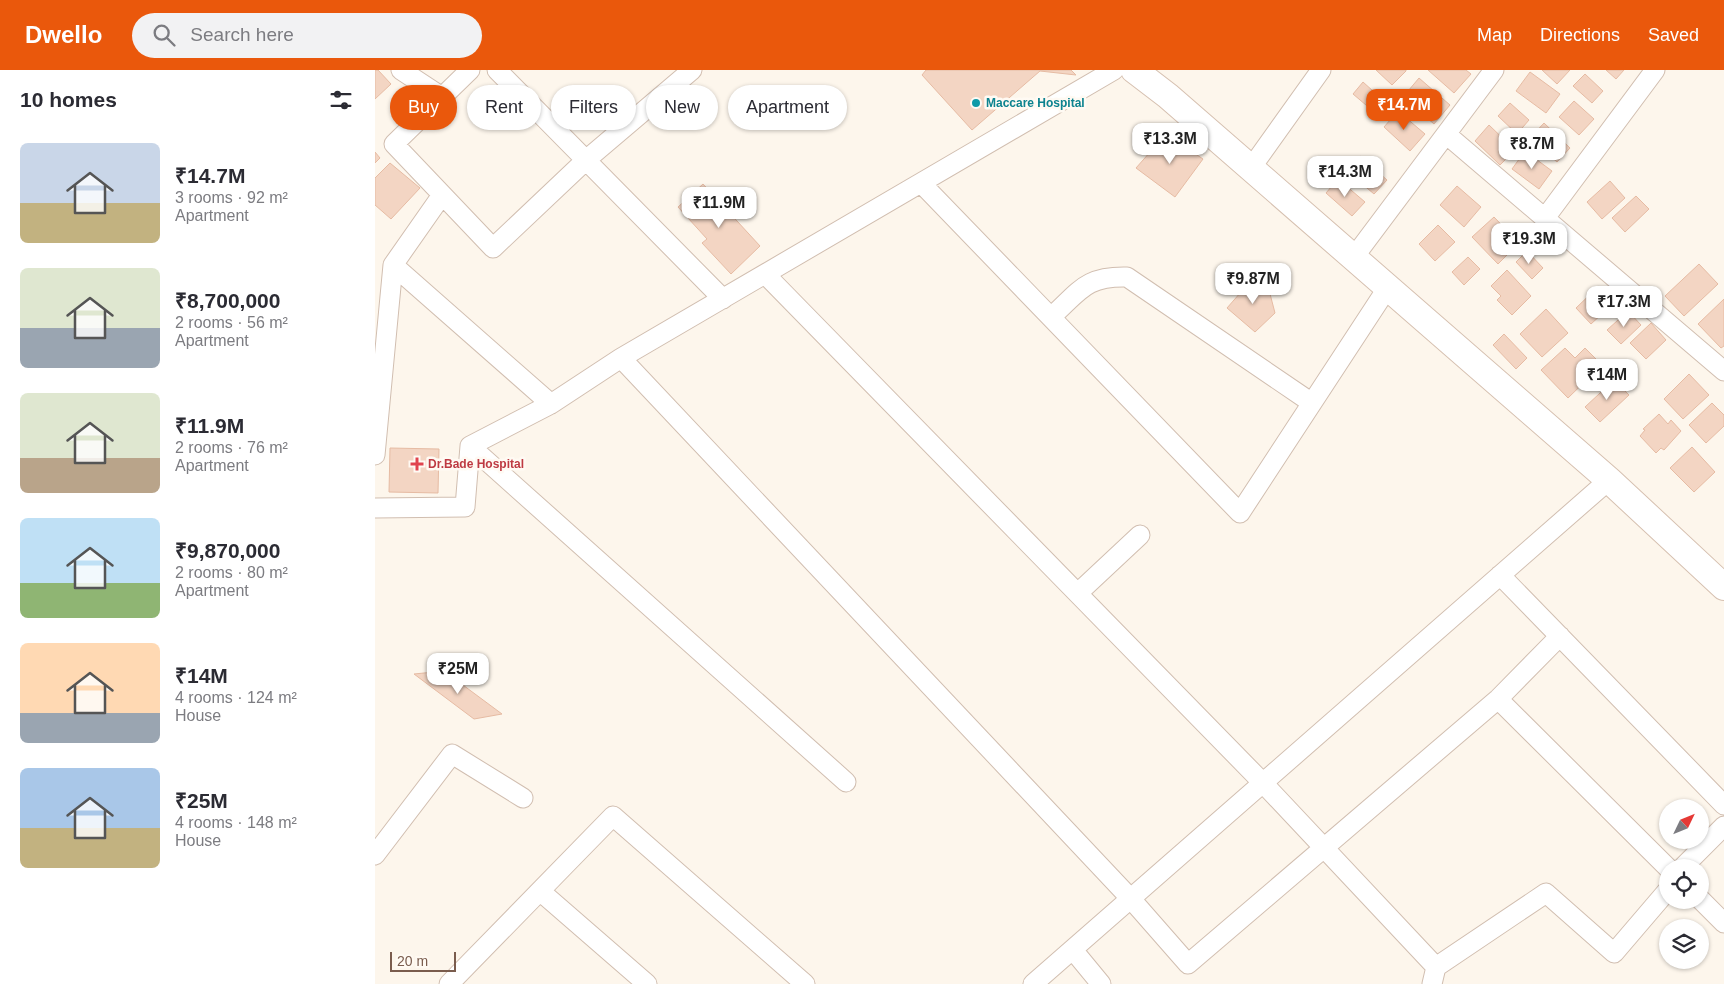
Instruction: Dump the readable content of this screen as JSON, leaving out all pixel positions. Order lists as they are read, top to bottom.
{
  "places": {
    "other": ["Maccare Hospital"],
    "health": ["Dr.Bade Hospital"]
  },
  "scale_bar": "20 m",
  "north": "top right",
  "page": {
    "header": "Dwello",
    "search": "Search here",
    "nav": ["Map", "Directions", "Saved"],
    "heading": "10 homes",
    "chip": [
      "Buy",
      "Rent",
      "Filters",
      "New",
      "Apartment"
    ],
    "price": [
      "₹14.7M",
      "₹13.3M",
      "₹8.7M",
      "₹14.3M",
      "₹11.9M",
      "₹19.3M",
      "₹9.87M",
      "₹17.3M",
      "₹14M",
      "₹25M"
    ],
    "list": [
      {
        "name": "₹14.7M",
        "note": "3 rooms · 92 m² · Apartment"
      },
      {
        "name": "₹8,700,000",
        "note": "2 rooms · 56 m² · Apartment"
      },
      {
        "name": "₹11.9M",
        "note": "2 rooms · 76 m² · Apartment"
      },
      {
        "name": "₹9,870,000",
        "note": "2 rooms · 80 m² · Apartment"
      },
      {
        "name": "₹14M",
        "note": "4 rooms · 124 m² · House"
      },
      {
        "name": "₹25M",
        "note": "4 rooms · 148 m² · House"
      }
    ],
    "scale": "20 m"
  }
}
